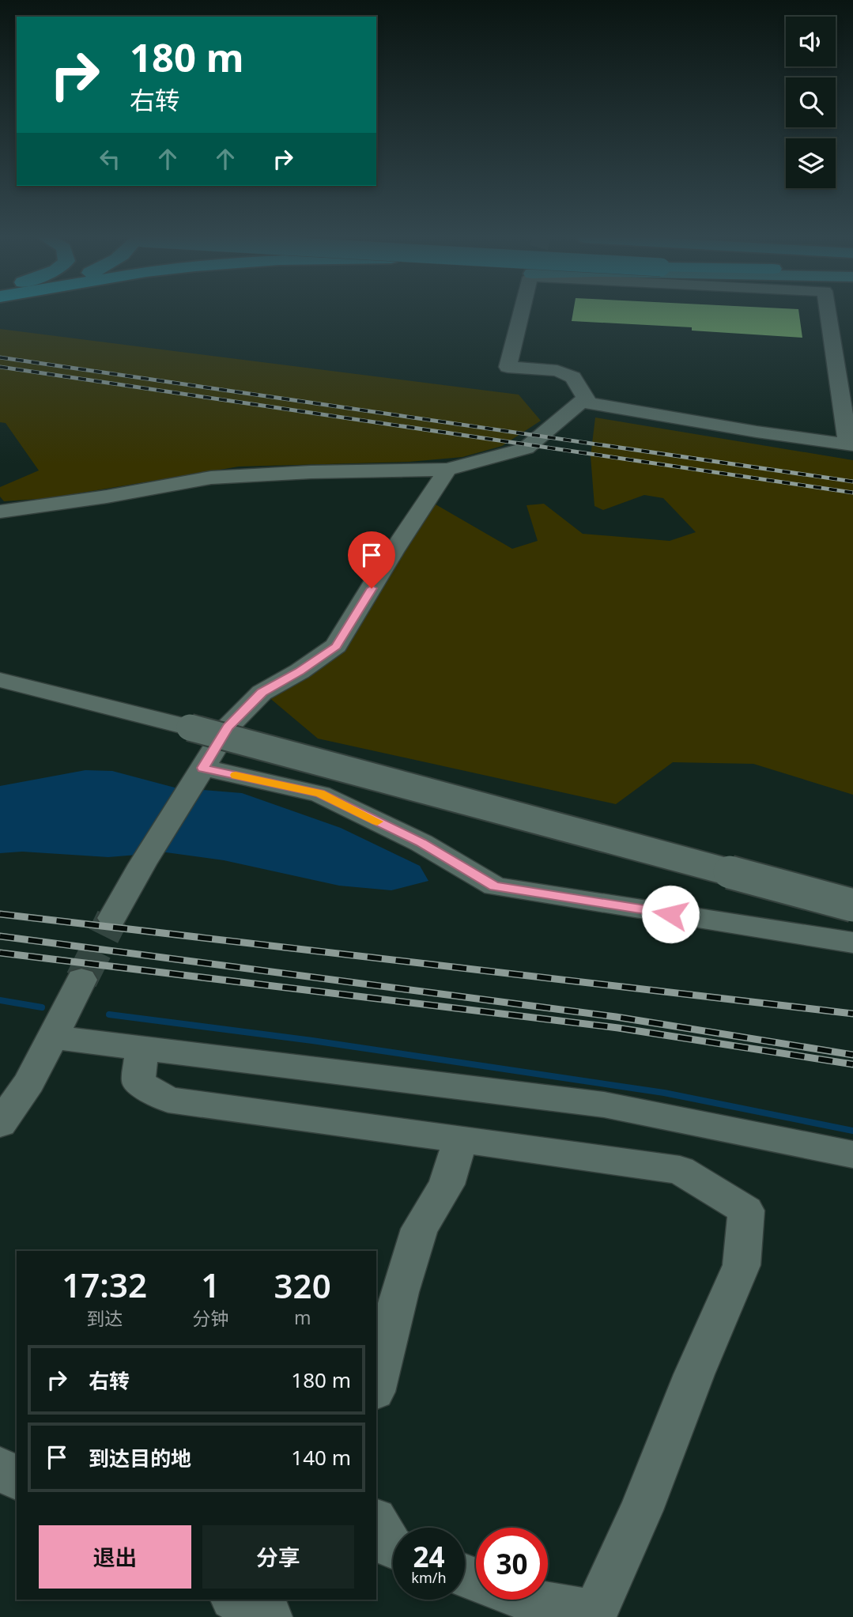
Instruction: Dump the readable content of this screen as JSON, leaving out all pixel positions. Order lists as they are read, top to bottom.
{
  "page": {
    "turn": ["180 m", "右转"],
    "eta": [
      "17:32",
      "到达",
      "1",
      "分钟",
      "320",
      "m"
    ],
    "list": [
      {
        "name": "右转",
        "value": "180 m"
      },
      {
        "name": "到达目的地",
        "value": "140 m"
      }
    ],
    "buttons": ["退出", "分享"],
    "speed": "24 km/h",
    "limit": "30"
  }
}
